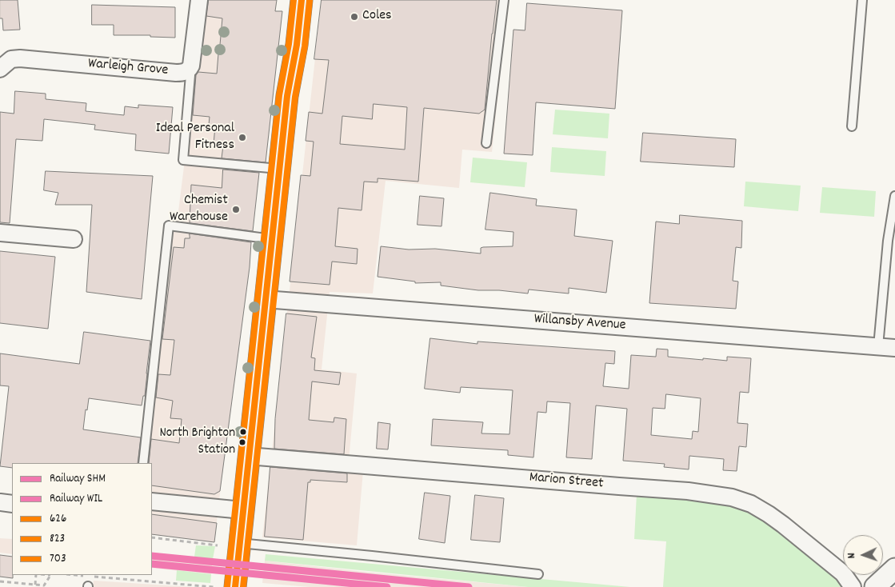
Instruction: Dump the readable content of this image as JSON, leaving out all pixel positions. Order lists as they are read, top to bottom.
{
  "streets": {
    "street": ["Warleigh Grove", "Willansby Avenue", "Marion Street"]
  },
  "places": [
    "Coles",
    "Ideal Personal Fitness",
    "Chemist Warehouse",
    "North Brighton Station"
  ],
  "lines": [
    "transit line 626",
    "transit line 703",
    "transit line 823",
    "rail line SHM",
    "rail line WIL"
  ],
  "legend": [
    "Railway SHM",
    "Railway WIL",
    "626",
    "823",
    "703"
  ],
  "north": "left"
}
